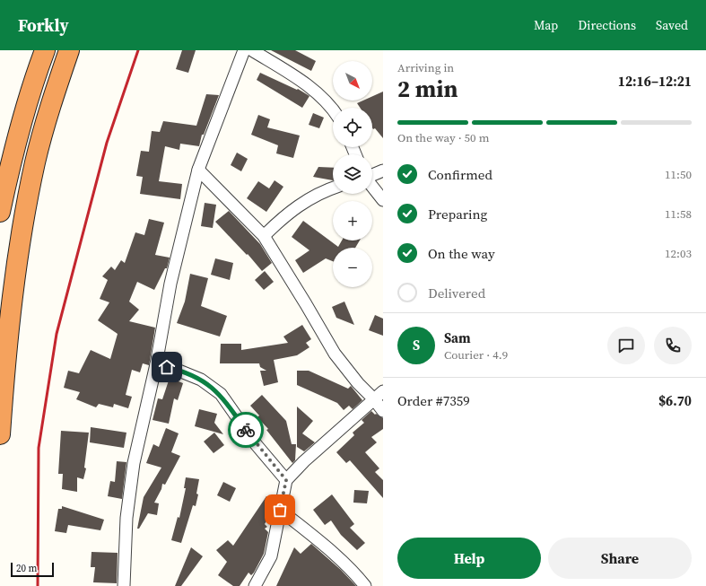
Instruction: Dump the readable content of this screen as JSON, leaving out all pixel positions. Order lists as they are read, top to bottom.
{
  "scale_bar": "20 m",
  "north": "bottom right",
  "page": {
    "header": "Forkly",
    "nav": ["Map", "Directions", "Saved"],
    "heading": ["2 min", "Arriving in", "12:16–12:21"],
    "panel": [
      "Sam",
      "Courier · 4.9",
      "Order #7359",
      "$6.70"
    ],
    "map_buttons": ["+", "−"],
    "bar": "On the way · 50 m",
    "list": [
      ["Confirmed", "11:50"],
      ["Preparing", "11:58"],
      ["On the way", "12:03"],
      "Delivered"
    ],
    "round": "S",
    "buttons": ["Help", "Share"],
    "scale": "20 m"
  }
}
